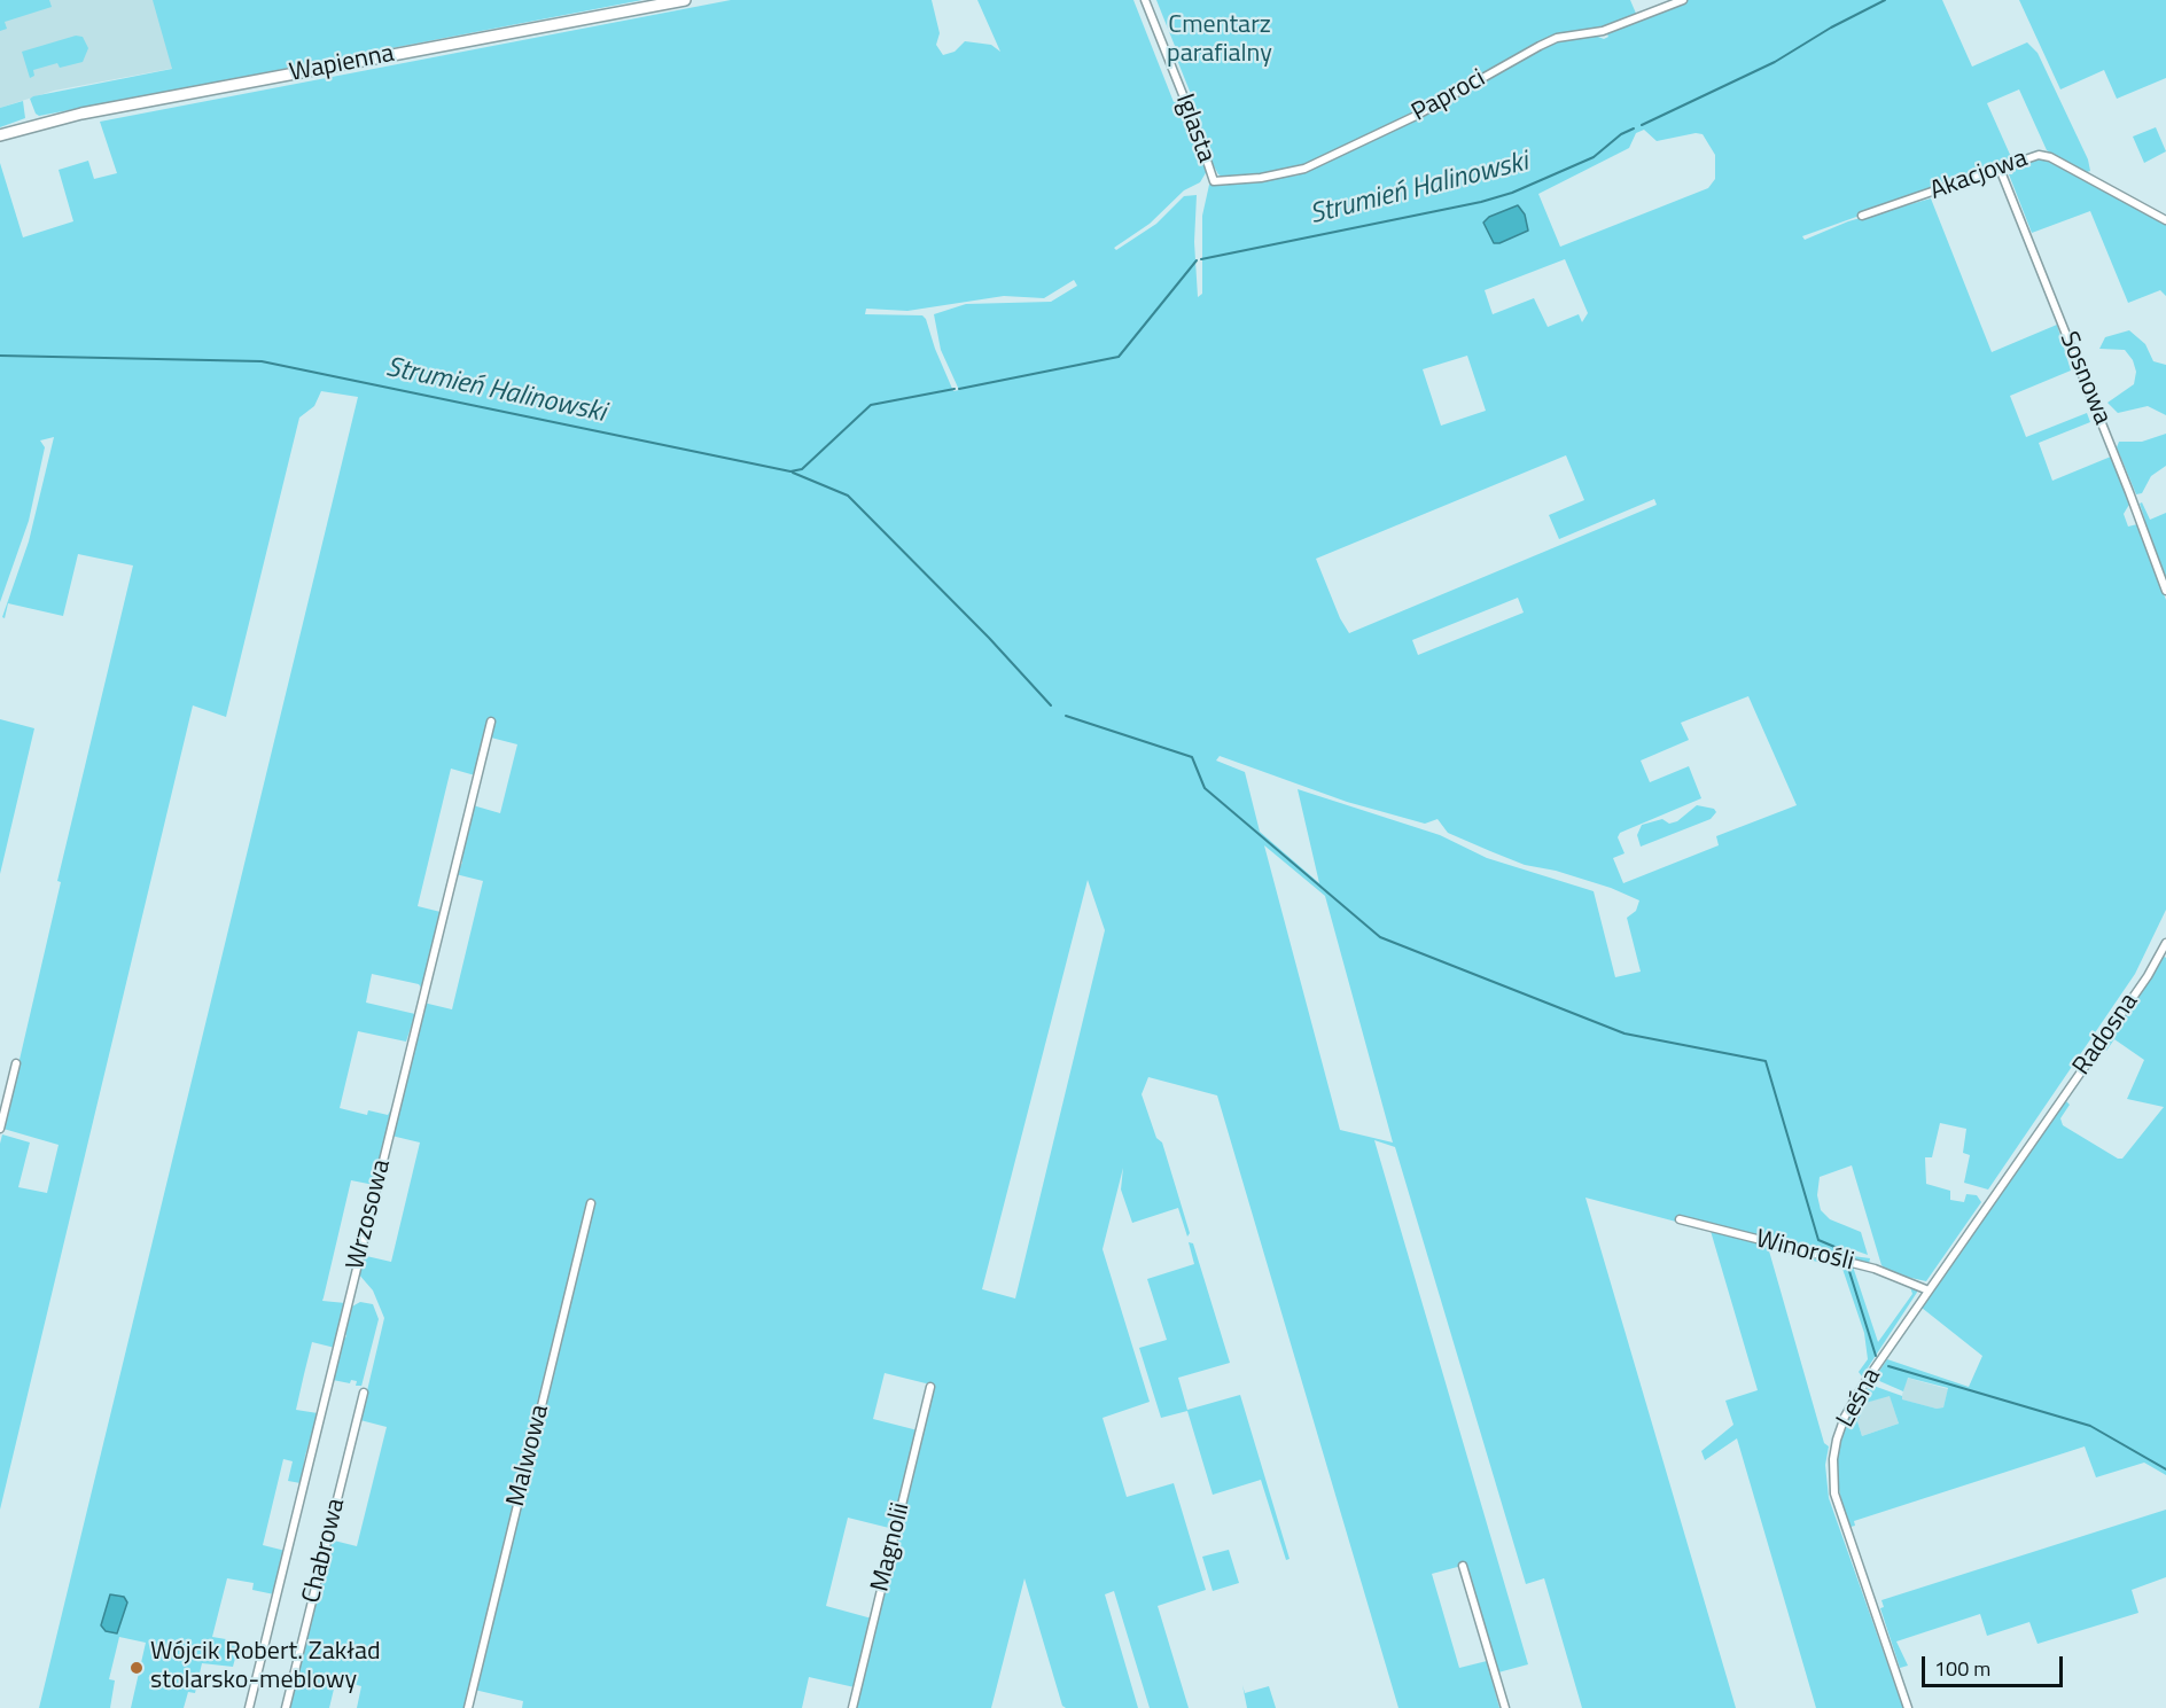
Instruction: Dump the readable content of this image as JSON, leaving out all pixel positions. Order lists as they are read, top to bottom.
{
  "streets": {
    "street": [
      "Wapienna",
      "Paproci",
      "Iglasta",
      "Akacjowa",
      "Sosnowa",
      "Radosna",
      "Wrzosowa",
      "Winorośli",
      "Leśna",
      "Malwowa",
      "Magnolii",
      "Chabrowa"
    ]
  },
  "crossings": [
    ["Paproci", "Iglasta"],
    ["Akacjowa", "Sosnowa"],
    ["Radosna", "Leśna"],
    ["Winorośli", "Leśna"]
  ],
  "water": ["Strumień Halinowski"],
  "parks": ["Cmentarz parafialny"],
  "places": ["Wójcik Robert. Zakład stolarsko-meblowy"],
  "scale_bar": "100 m"
}
